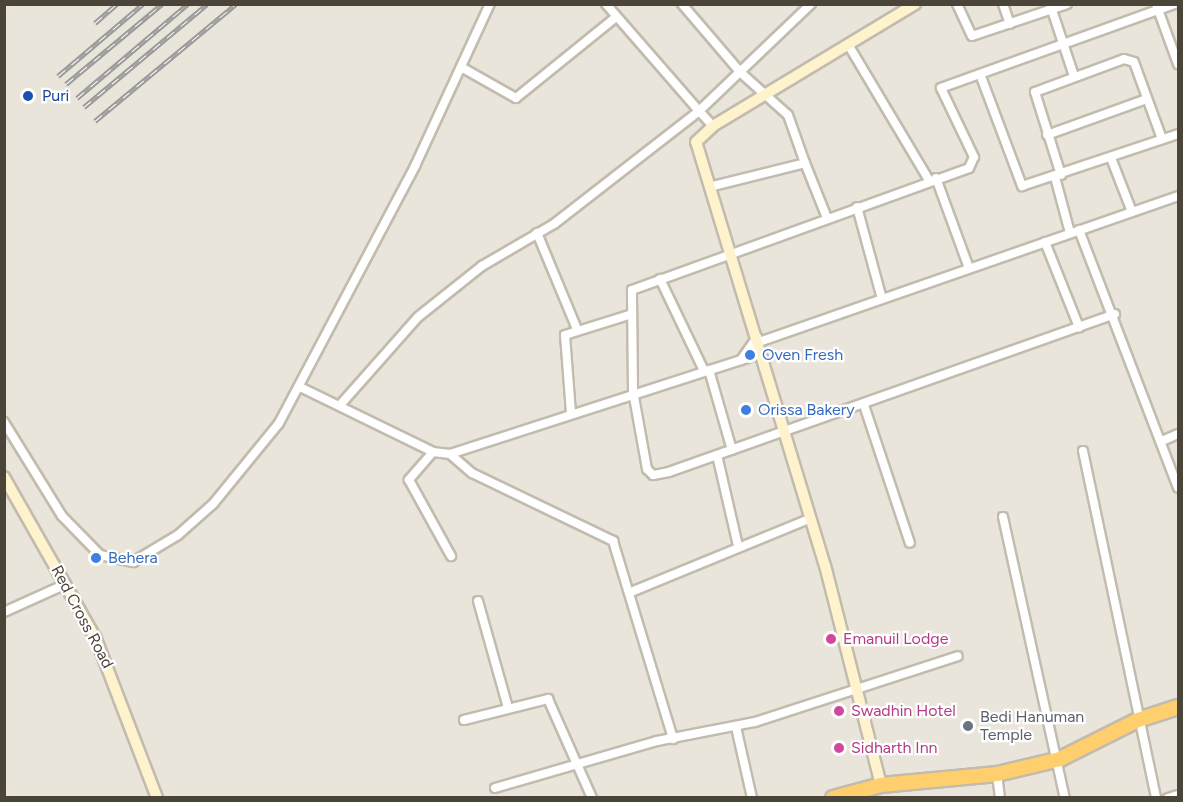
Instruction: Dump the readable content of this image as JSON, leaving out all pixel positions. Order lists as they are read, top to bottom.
{
  "streets": {
    "main road": ["Red Cross Road"]
  },
  "places": [
    "Puri",
    "Oven Fresh",
    "Orissa Bakery",
    "Behera",
    "Emanuil Lodge",
    "Swadhin Hotel",
    "Bedi Hanuman Temple",
    "Sidharth Inn"
  ]
}
